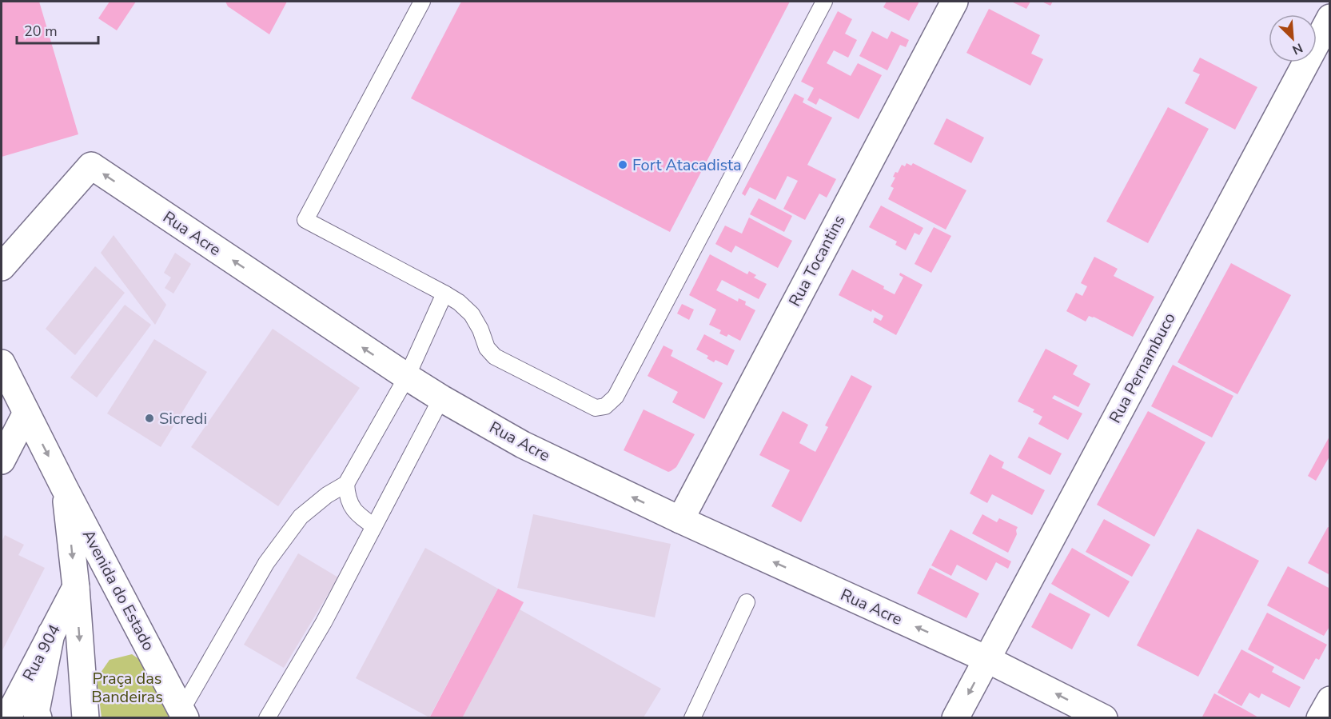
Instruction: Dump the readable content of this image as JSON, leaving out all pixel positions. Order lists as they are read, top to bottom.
{
  "streets": {
    "street": [
      "Rua Acre",
      "Rua Tocantins",
      "Rua Pernambuco",
      "Avenida do Estado",
      "Rua 904"
    ]
  },
  "crossings": [
    ["Rua Acre", "Rua Tocantins"],
    ["Rua Acre", "Rua Pernambuco"],
    ["Avenida do Estado", "Rua 904"]
  ],
  "one_way": ["Rua Acre"],
  "parks": ["Praça das Bandeiras"],
  "places": ["Fort Atacadista", "Sicredi"],
  "scale_bar": "20 m",
  "north": "bottom right"
}
